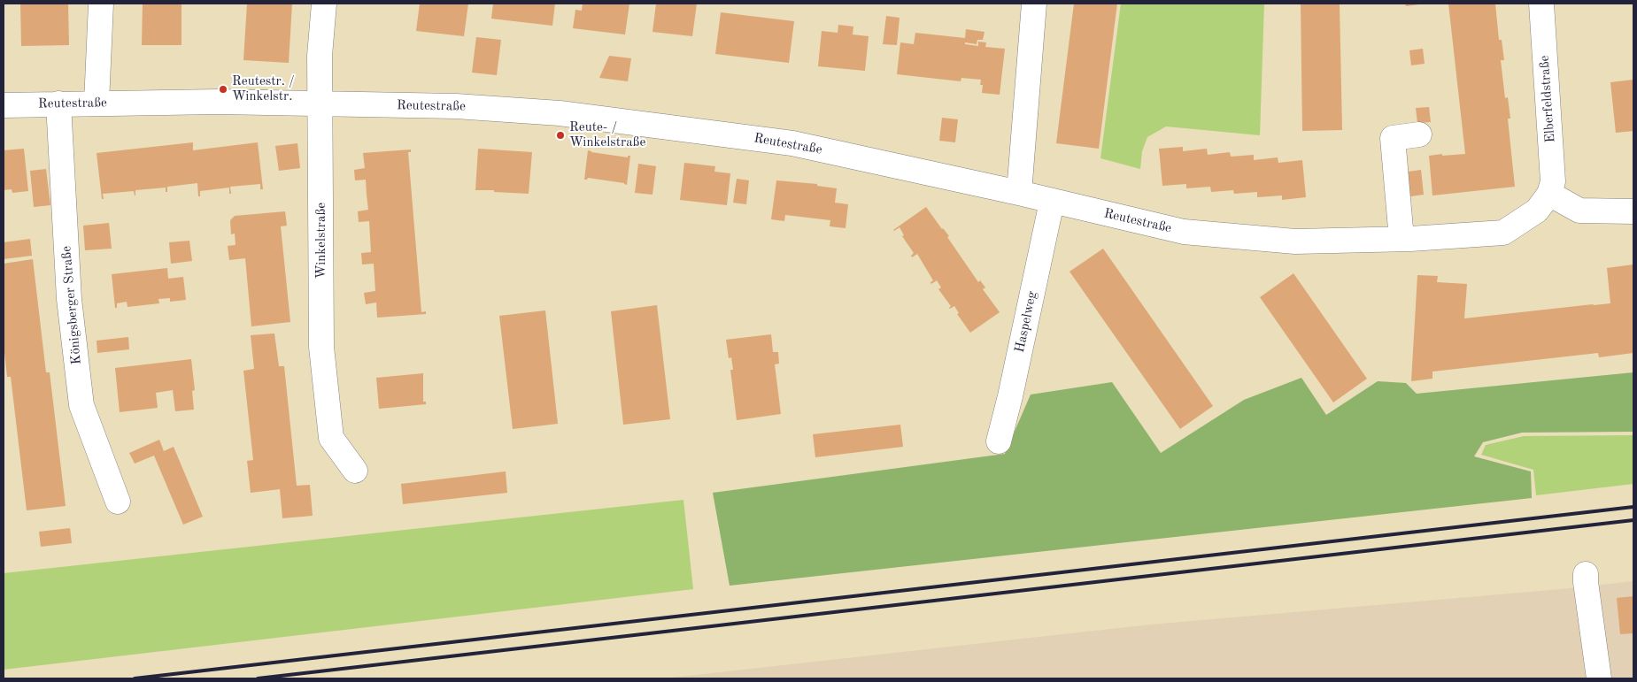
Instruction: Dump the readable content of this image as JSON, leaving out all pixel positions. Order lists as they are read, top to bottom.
{
  "streets": {
    "street": [
      "Elberfeldstraße",
      "Reutestraße",
      "Winkelstraße",
      "Königsberger Straße",
      "Haspelweg"
    ]
  },
  "crossings": [
    ["Elberfeldstraße", "Reutestraße"],
    ["Reutestraße", "Winkelstraße"],
    ["Reutestraße", "Königsberger Straße"],
    ["Reutestraße", "Haspelweg"]
  ],
  "places": ["Reutestr. / Winkelstr.", "Reute- / Winkelstraße"]
}
